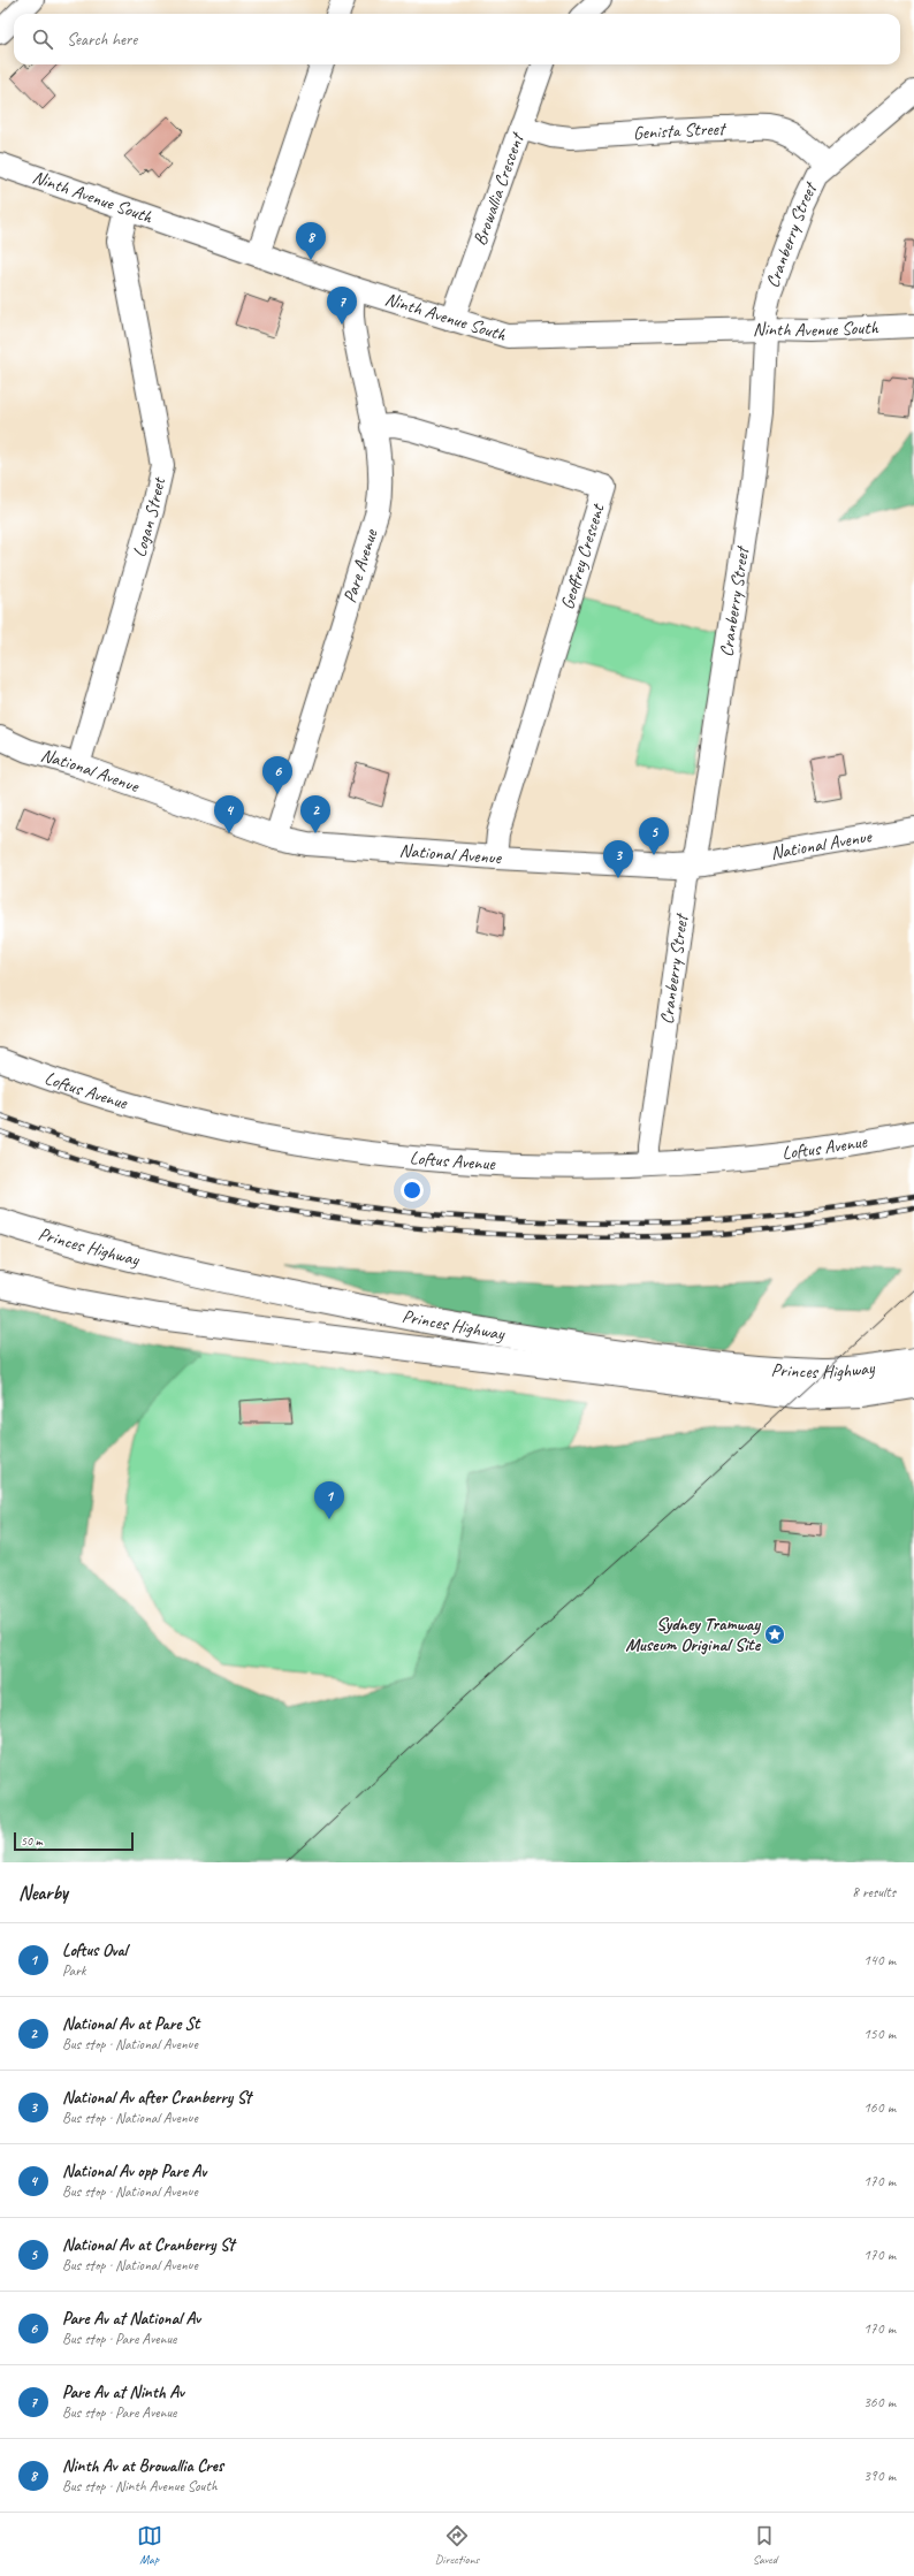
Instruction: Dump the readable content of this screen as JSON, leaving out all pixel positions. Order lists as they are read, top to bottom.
{
  "streets": {
    "highway": ["Princes Highway"],
    "street": [
      "Genista Street",
      "Browallia Crescent",
      "Ninth Avenue South",
      "Cranberry Street",
      "Logan Street",
      "Geoffrey Crescent",
      "Pare Avenue",
      "National Avenue",
      "Loftus Avenue"
    ]
  },
  "crossings": [
    ["Genista Street", "Browallia Crescent"],
    ["Genista Street", "Cranberry Street"],
    ["Browallia Crescent", "Ninth Avenue South"],
    ["Ninth Avenue South", "Cranberry Street"],
    ["Ninth Avenue South", "Logan Street"],
    ["Ninth Avenue South", "Pare Avenue"],
    ["Cranberry Street", "National Avenue"],
    ["Cranberry Street", "Loftus Avenue"],
    ["Logan Street", "National Avenue"],
    ["Geoffrey Crescent", "Pare Avenue"],
    ["Geoffrey Crescent", "National Avenue"],
    ["Pare Avenue", "National Avenue"]
  ],
  "places": {
    "place": ["Sydney Tramway Museum Original Site"]
  },
  "scale_bar": "50 m",
  "page": {
    "search": "Search here",
    "pins": [
      "8",
      "7",
      "6",
      "2",
      "4",
      "5",
      "3",
      "1"
    ],
    "scale": "50 m",
    "heading": ["Nearby", "8 results"],
    "list": [
      {
        "mark": "1",
        "name": "Loftus Oval",
        "note": "Park",
        "value": "140 m"
      },
      {
        "mark": "2",
        "name": "National Av at Pare St",
        "note": "Bus stop · National Avenue",
        "value": "150 m"
      },
      {
        "mark": "3",
        "name": "National Av after Cranberry St",
        "note": "Bus stop · National Avenue",
        "value": "160 m"
      },
      {
        "mark": "4",
        "name": "National Av opp Pare Av",
        "note": "Bus stop · National Avenue",
        "value": "170 m"
      },
      {
        "mark": "5",
        "name": "National Av at Cranberry St",
        "note": "Bus stop · National Avenue",
        "value": "170 m"
      },
      {
        "mark": "6",
        "name": "Pare Av at National Av",
        "note": "Bus stop · Pare Avenue",
        "value": "170 m"
      },
      {
        "mark": "7",
        "name": "Pare Av at Ninth Av",
        "note": "Bus stop · Pare Avenue",
        "value": "360 m"
      },
      {
        "mark": "8",
        "name": "Ninth Av at Browallia Cres",
        "note": "Bus stop · Ninth Avenue South",
        "value": "390 m"
      }
    ],
    "nav": ["Map", "Directions", "Saved"]
  }
}
